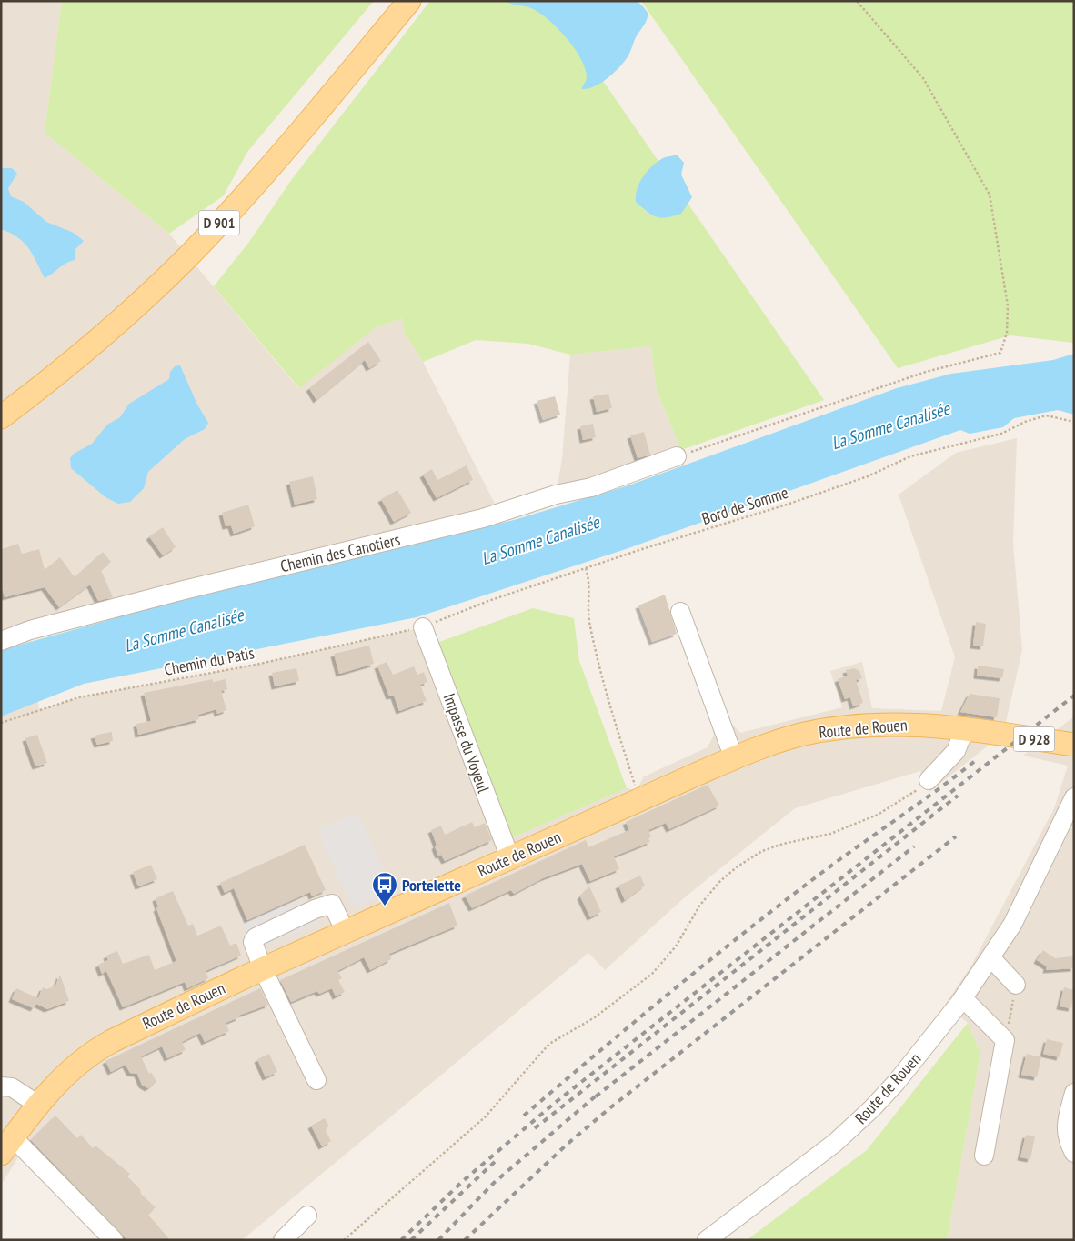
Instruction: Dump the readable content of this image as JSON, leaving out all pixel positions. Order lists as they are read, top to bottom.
{
  "streets": {
    "main road": ["D 901", "Route de Rouen", "D 928"],
    "street": ["Chemin des Canotiers", "Impasse du Voyeul"],
    "path": ["Bord de Somme", "Chemin du Patis"]
  },
  "crossings": [
    ["Bord de Somme", "Chemin du Patis"],
    ["Bord de Somme", "Impasse du Voyeul"],
    ["Chemin du Patis", "Impasse du Voyeul"],
    ["Route de Rouen", "Impasse du Voyeul"]
  ],
  "water": ["La Somme Canalisée"],
  "places": {
    "bus stop": ["Portelette"]
  }
}
